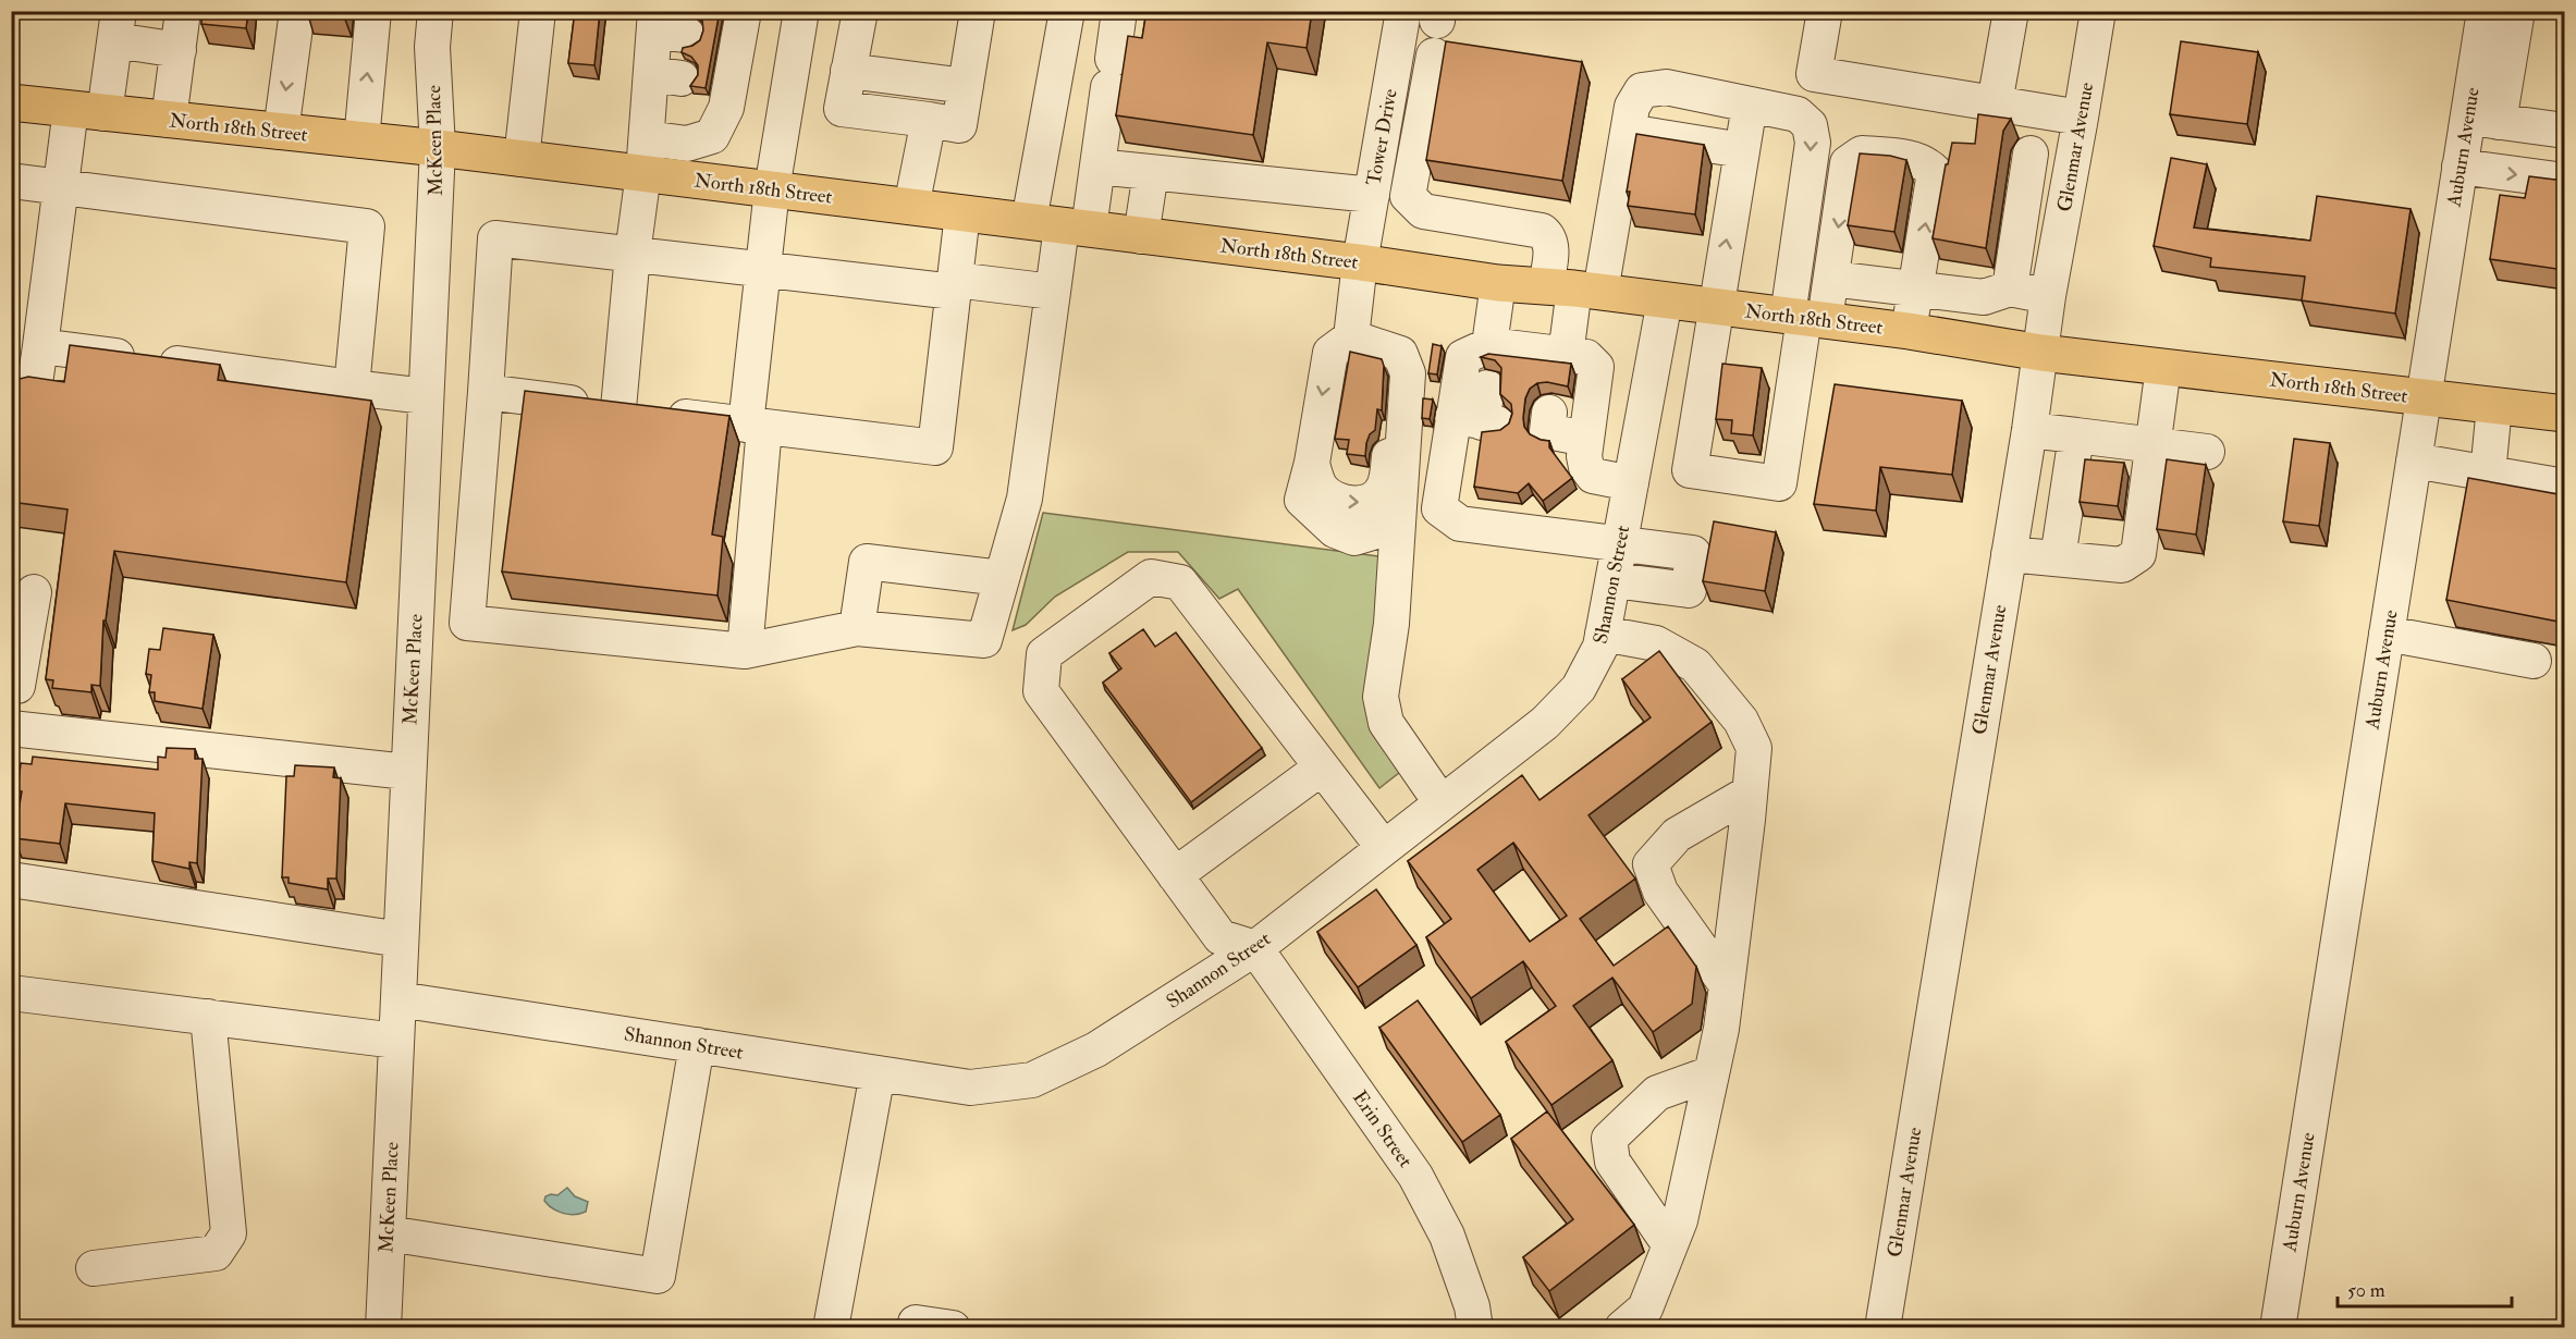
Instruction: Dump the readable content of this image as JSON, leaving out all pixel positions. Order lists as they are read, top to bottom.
{
  "streets": {
    "main road": ["North 18th Street"],
    "street": [
      "Tower Drive",
      "McKeen Place",
      "Glenmar Avenue",
      "Auburn Avenue",
      "Shannon Street",
      "Erin Street"
    ]
  },
  "crossings": [
    ["North 18th Street", "Tower Drive"],
    ["North 18th Street", "McKeen Place"],
    ["North 18th Street", "Glenmar Avenue"],
    ["North 18th Street", "Auburn Avenue"],
    ["North 18th Street", "Shannon Street"],
    ["McKeen Place", "Shannon Street"],
    ["Shannon Street", "Erin Street"]
  ],
  "scale_bar": "50 m"
}
